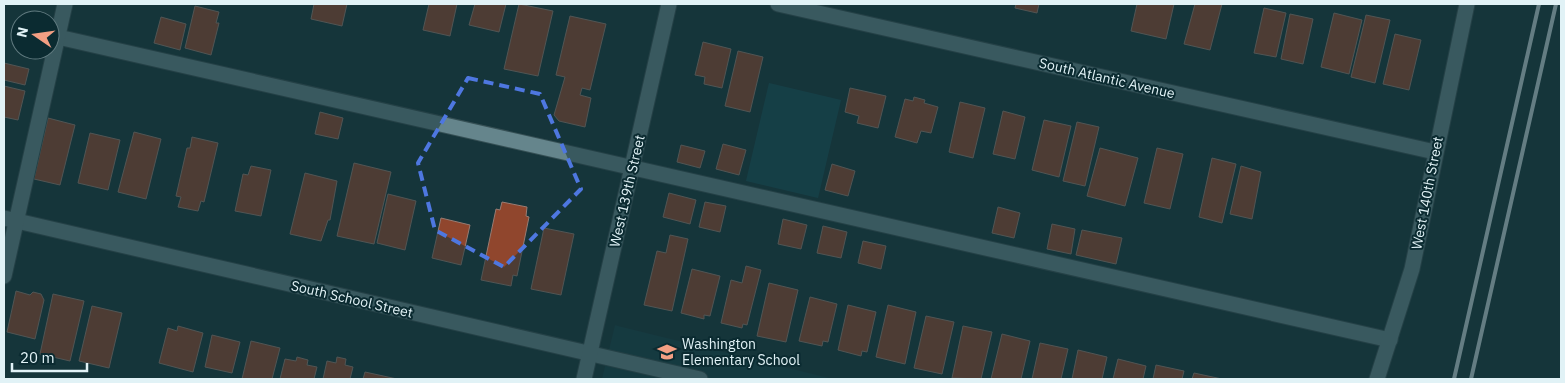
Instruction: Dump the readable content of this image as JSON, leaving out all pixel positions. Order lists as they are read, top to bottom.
{
  "streets": {
    "street": [
      "South Atlantic Avenue",
      "West 139th Street",
      "West 140th Street",
      "South School Street"
    ]
  },
  "crossings": [
    ["South Atlantic Avenue", "West 140th Street"],
    ["West 139th Street", "South School Street"]
  ],
  "places": {
    "school or university": ["Washington Elementary School"]
  },
  "scale_bar": "20 m",
  "north": "left"
}
